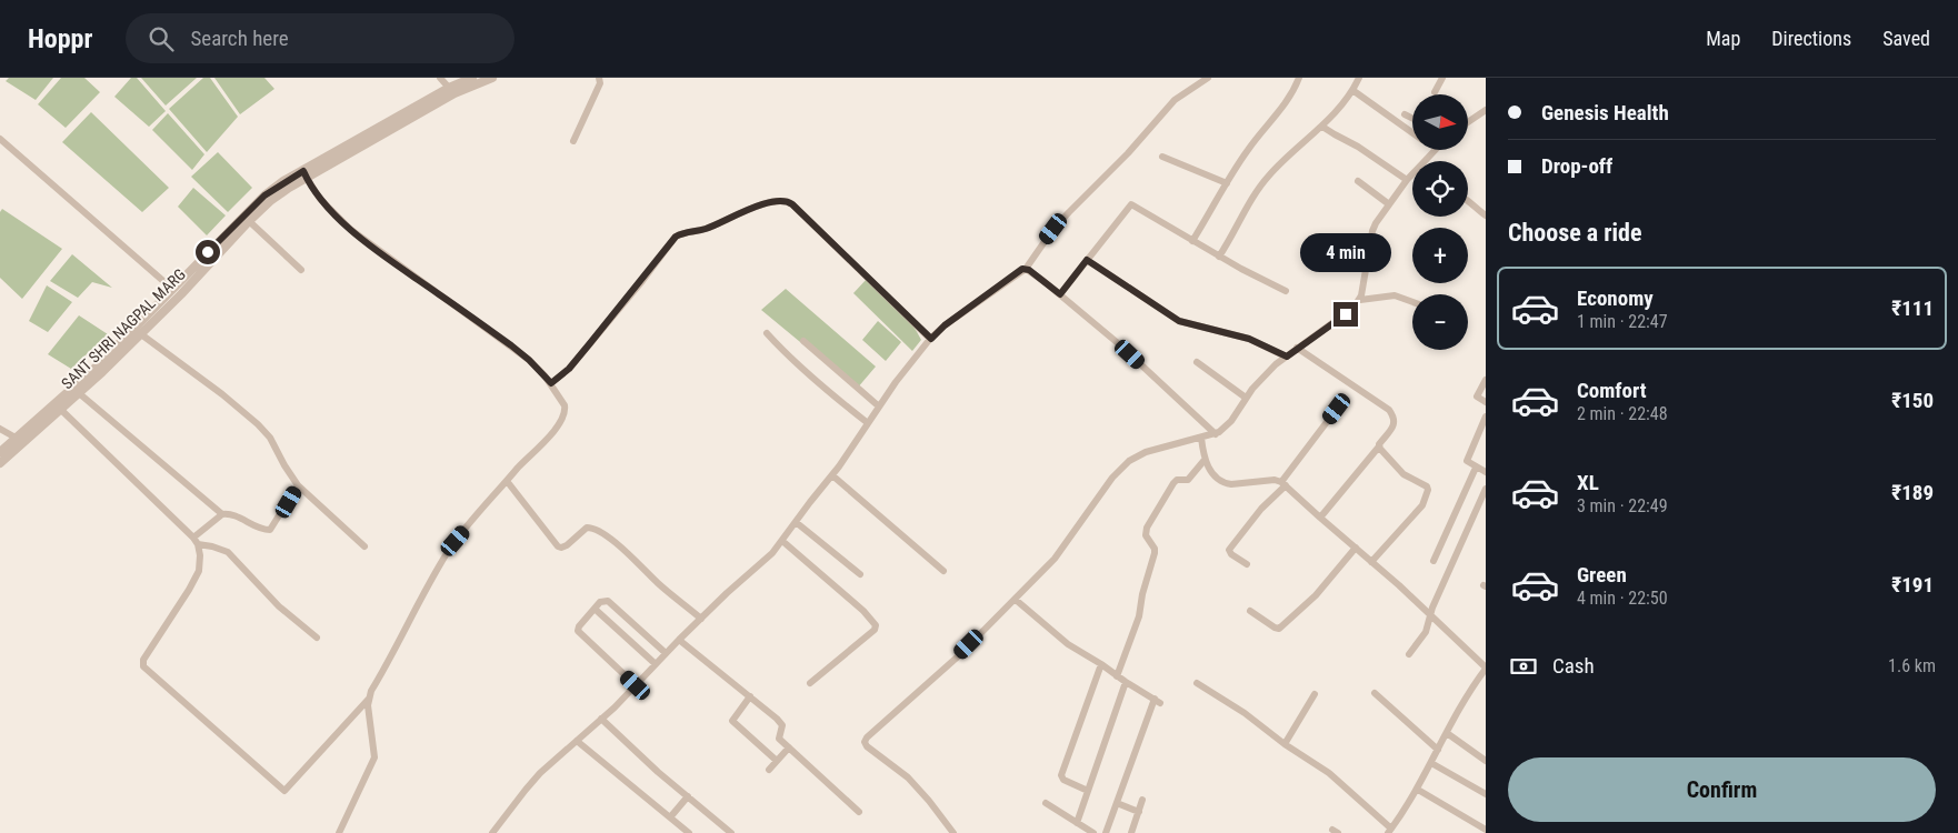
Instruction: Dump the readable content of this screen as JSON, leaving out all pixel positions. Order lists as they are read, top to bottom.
{
  "streets": {
    "street": ["SANT SHRI NAGPAL MARG"]
  },
  "north": "right",
  "page": {
    "header": "Hoppr",
    "search": "Search here",
    "nav": ["Map", "Directions", "Saved"],
    "banner": ["Genesis Health", "Drop-off"],
    "map_buttons": ["+", "−"],
    "heading": "Choose a ride",
    "bubble": "4 min",
    "list": [
      {
        "name": "Economy",
        "note": "1 min · 22:47",
        "value": "₹111"
      },
      {
        "name": "Comfort",
        "note": "2 min · 22:48",
        "value": "₹150"
      },
      {
        "name": "XL",
        "note": "3 min · 22:49",
        "value": "₹189"
      },
      {
        "name": "Green",
        "note": "4 min · 22:50",
        "value": "₹191"
      }
    ],
    "pay": ["Cash", "1.6 km"],
    "buttons": "Confirm"
  }
}
